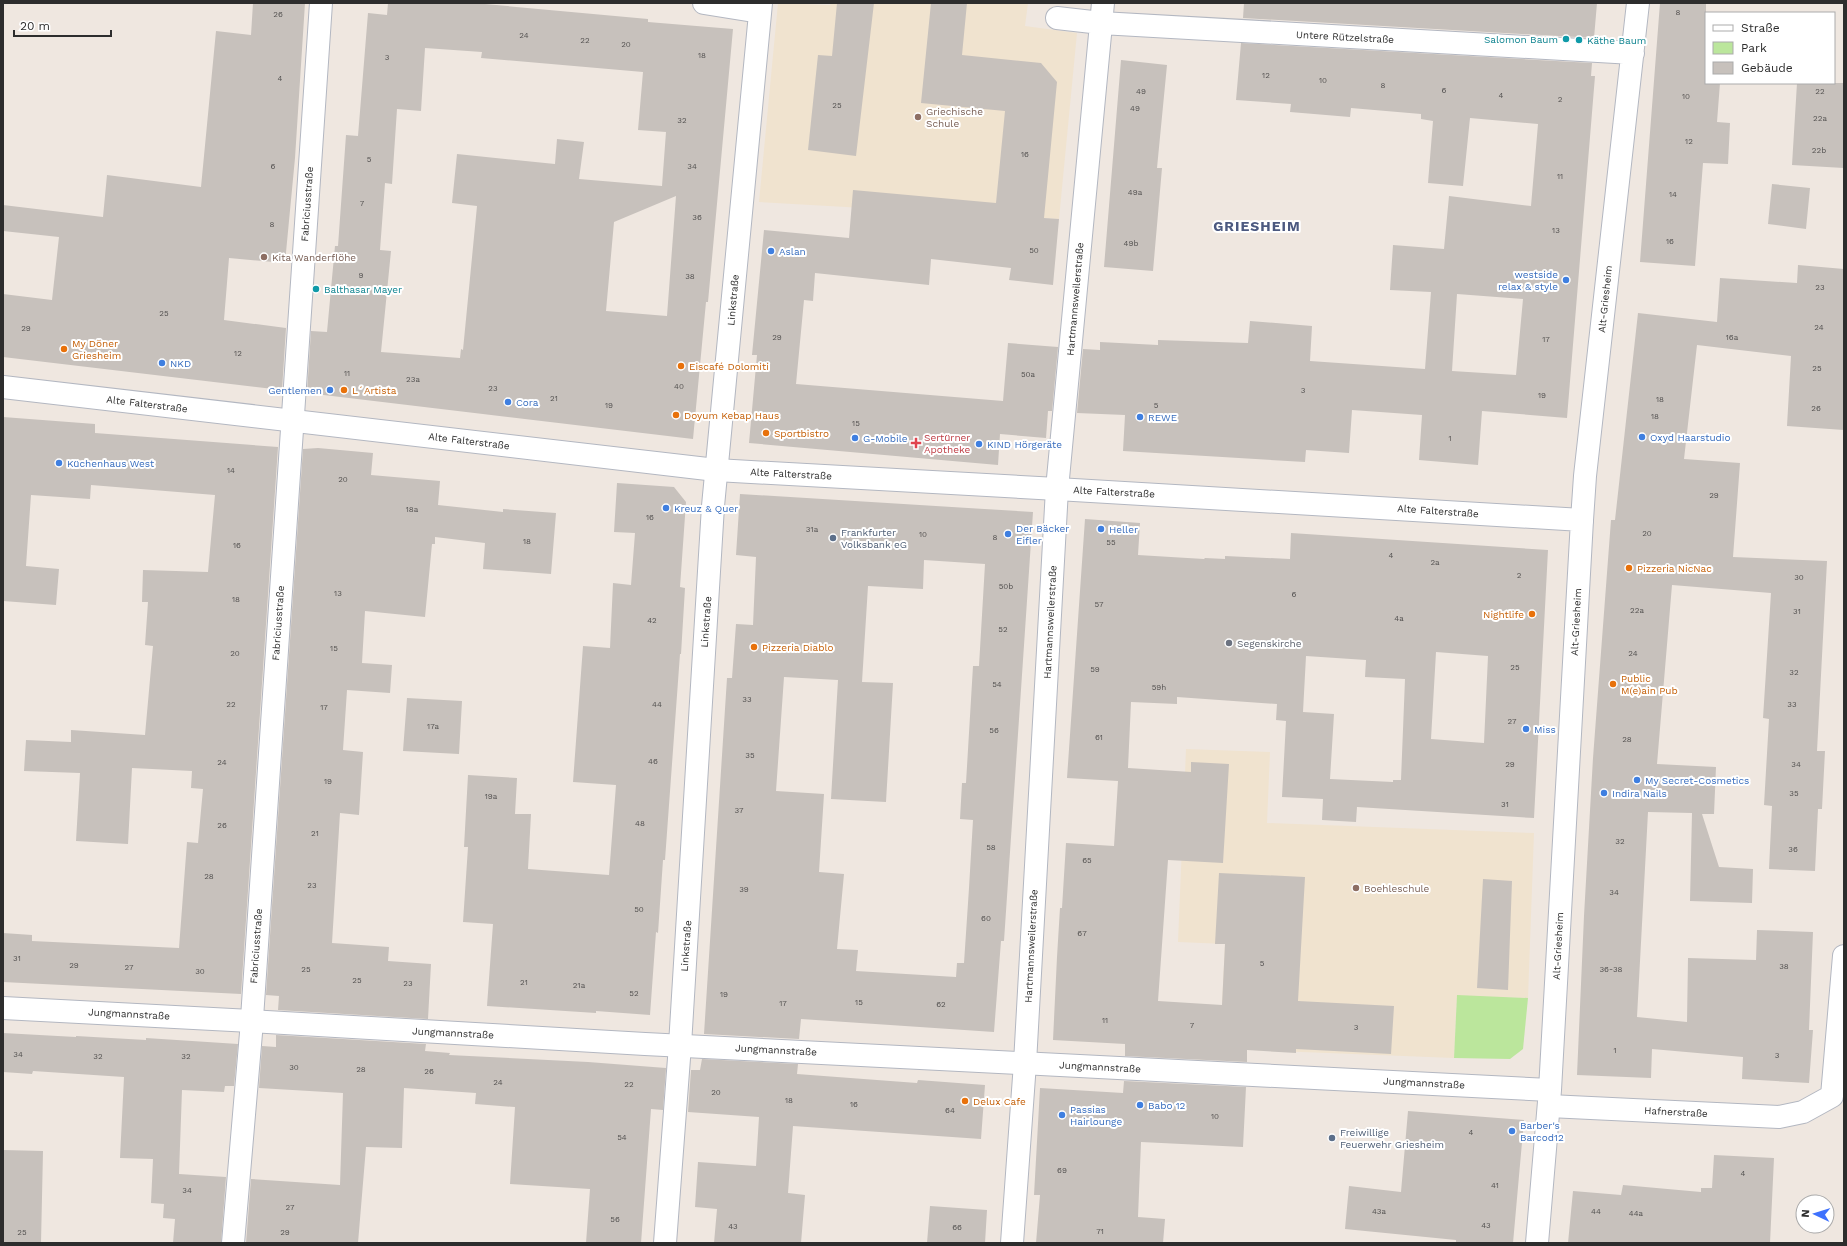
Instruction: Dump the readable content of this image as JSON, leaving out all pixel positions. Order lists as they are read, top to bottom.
{
  "streets": {
    "street": [
      "Untere Rützelstraße",
      "Fabriciusstraße",
      "Hartmannsweilerstraße",
      "Alt-Griesheim",
      "Linkstraße",
      "Alte Falterstraße",
      "Jungmannstraße",
      "Hafnerstraße"
    ]
  },
  "crossings": [
    ["Untere Rützelstraße", "Hartmannsweilerstraße"],
    ["Untere Rützelstraße", "Alt-Griesheim"],
    ["Fabriciusstraße", "Alte Falterstraße"],
    ["Fabriciusstraße", "Jungmannstraße"],
    ["Hartmannsweilerstraße", "Alte Falterstraße"],
    ["Hartmannsweilerstraße", "Jungmannstraße"],
    ["Alt-Griesheim", "Alte Falterstraße"],
    ["Alt-Griesheim", "Jungmannstraße"],
    ["Alt-Griesheim", "Hafnerstraße"],
    ["Linkstraße", "Alte Falterstraße"],
    ["Linkstraße", "Jungmannstraße"],
    ["Jungmannstraße", "Hafnerstraße"]
  ],
  "districts": ["GRIESHEIM"],
  "places": {
    "other": [
      "Salomon Baum",
      "Käthe Baum",
      "Griechische Schule",
      "Aslan",
      "Kita Wanderflöhe",
      "westside relax & style",
      "Balthasar Mayer",
      "My Döner Griesheim",
      "NKD",
      "Eiscafé Dolomiti",
      "Gentlemen",
      "L´Artista",
      "Cora",
      "Doyum Kebap Haus",
      "REWE",
      "Sportbistro",
      "Oxyd Haarstudio",
      "G-Mobile",
      "KIND Hörgeräte",
      "Küchenhaus West",
      "Kreuz & Quer",
      "Heller",
      "Der Bäcker Eifler",
      "Frankfurter Volksbank eG",
      "Pizzeria NicNac",
      "Nightlife",
      "Segenskirche",
      "Pizzeria Diablo",
      "Public M(e)ain Pub",
      "Miss",
      "My Secret-Cosmetics",
      "Indira Nails",
      "Boehleschule",
      "Delux Cafe",
      "Babo 12",
      "Passias Hairlounge",
      "Barber's Barcod12",
      "Freiwillige Feuerwehr Griesheim"
    ],
    "health": ["Sertürner Apotheke"]
  },
  "house_numbers": [
    "8",
    "26",
    "24",
    "22",
    "20",
    "18",
    "3",
    "12",
    "4",
    "10",
    "8",
    "6",
    "49",
    "22",
    "4",
    "10",
    "2",
    "25",
    "49",
    "22a",
    "32",
    "12",
    "22b",
    "16",
    "5",
    "6",
    "34",
    "11",
    "49a",
    "14",
    "7",
    "36",
    "8",
    "13",
    "16",
    "49b",
    "50",
    "9",
    "38",
    "23",
    "25",
    "24",
    "29",
    "29",
    "16a",
    "17",
    "12",
    "25",
    "11",
    "50a",
    "23a",
    "40",
    "23",
    "3",
    "19",
    "21",
    "18",
    "19",
    "5",
    "26",
    "18",
    "15",
    "1",
    "14",
    "20",
    "29",
    "18a",
    "16",
    "31a",
    "20",
    "10",
    "8",
    "18",
    "55",
    "16",
    "4",
    "2a",
    "2",
    "30",
    "50b",
    "13",
    "6",
    "18",
    "57",
    "22a",
    "31",
    "4a",
    "42",
    "52",
    "15",
    "20",
    "24",
    "25",
    "59",
    "32",
    "54",
    "59h",
    "33",
    "22",
    "44",
    "33",
    "17",
    "27",
    "17a",
    "56",
    "61",
    "28",
    "35",
    "46",
    "24",
    "29",
    "34",
    "19",
    "35",
    "19a",
    "31",
    "37",
    "48",
    "26",
    "21",
    "32",
    "58",
    "36",
    "65",
    "28",
    "23",
    "39",
    "34",
    "50",
    "60",
    "67",
    "31",
    "5",
    "29",
    "38",
    "27",
    "25",
    "36-38",
    "30",
    "25",
    "21",
    "23",
    "21a",
    "52",
    "19",
    "15",
    "17",
    "62",
    "11",
    "7",
    "3",
    "1",
    "34",
    "3",
    "32",
    "32",
    "30",
    "28",
    "26",
    "24",
    "22",
    "20",
    "18",
    "16",
    "64",
    "10",
    "4",
    "54",
    "69",
    "4",
    "41",
    "34",
    "27",
    "43a",
    "44",
    "44a",
    "56",
    "43",
    "43",
    "66",
    "71",
    "25",
    "29"
  ],
  "legend": ["Straße", "Park", "Gebäude"],
  "scale_bar": "20 m",
  "north": "left"
}
